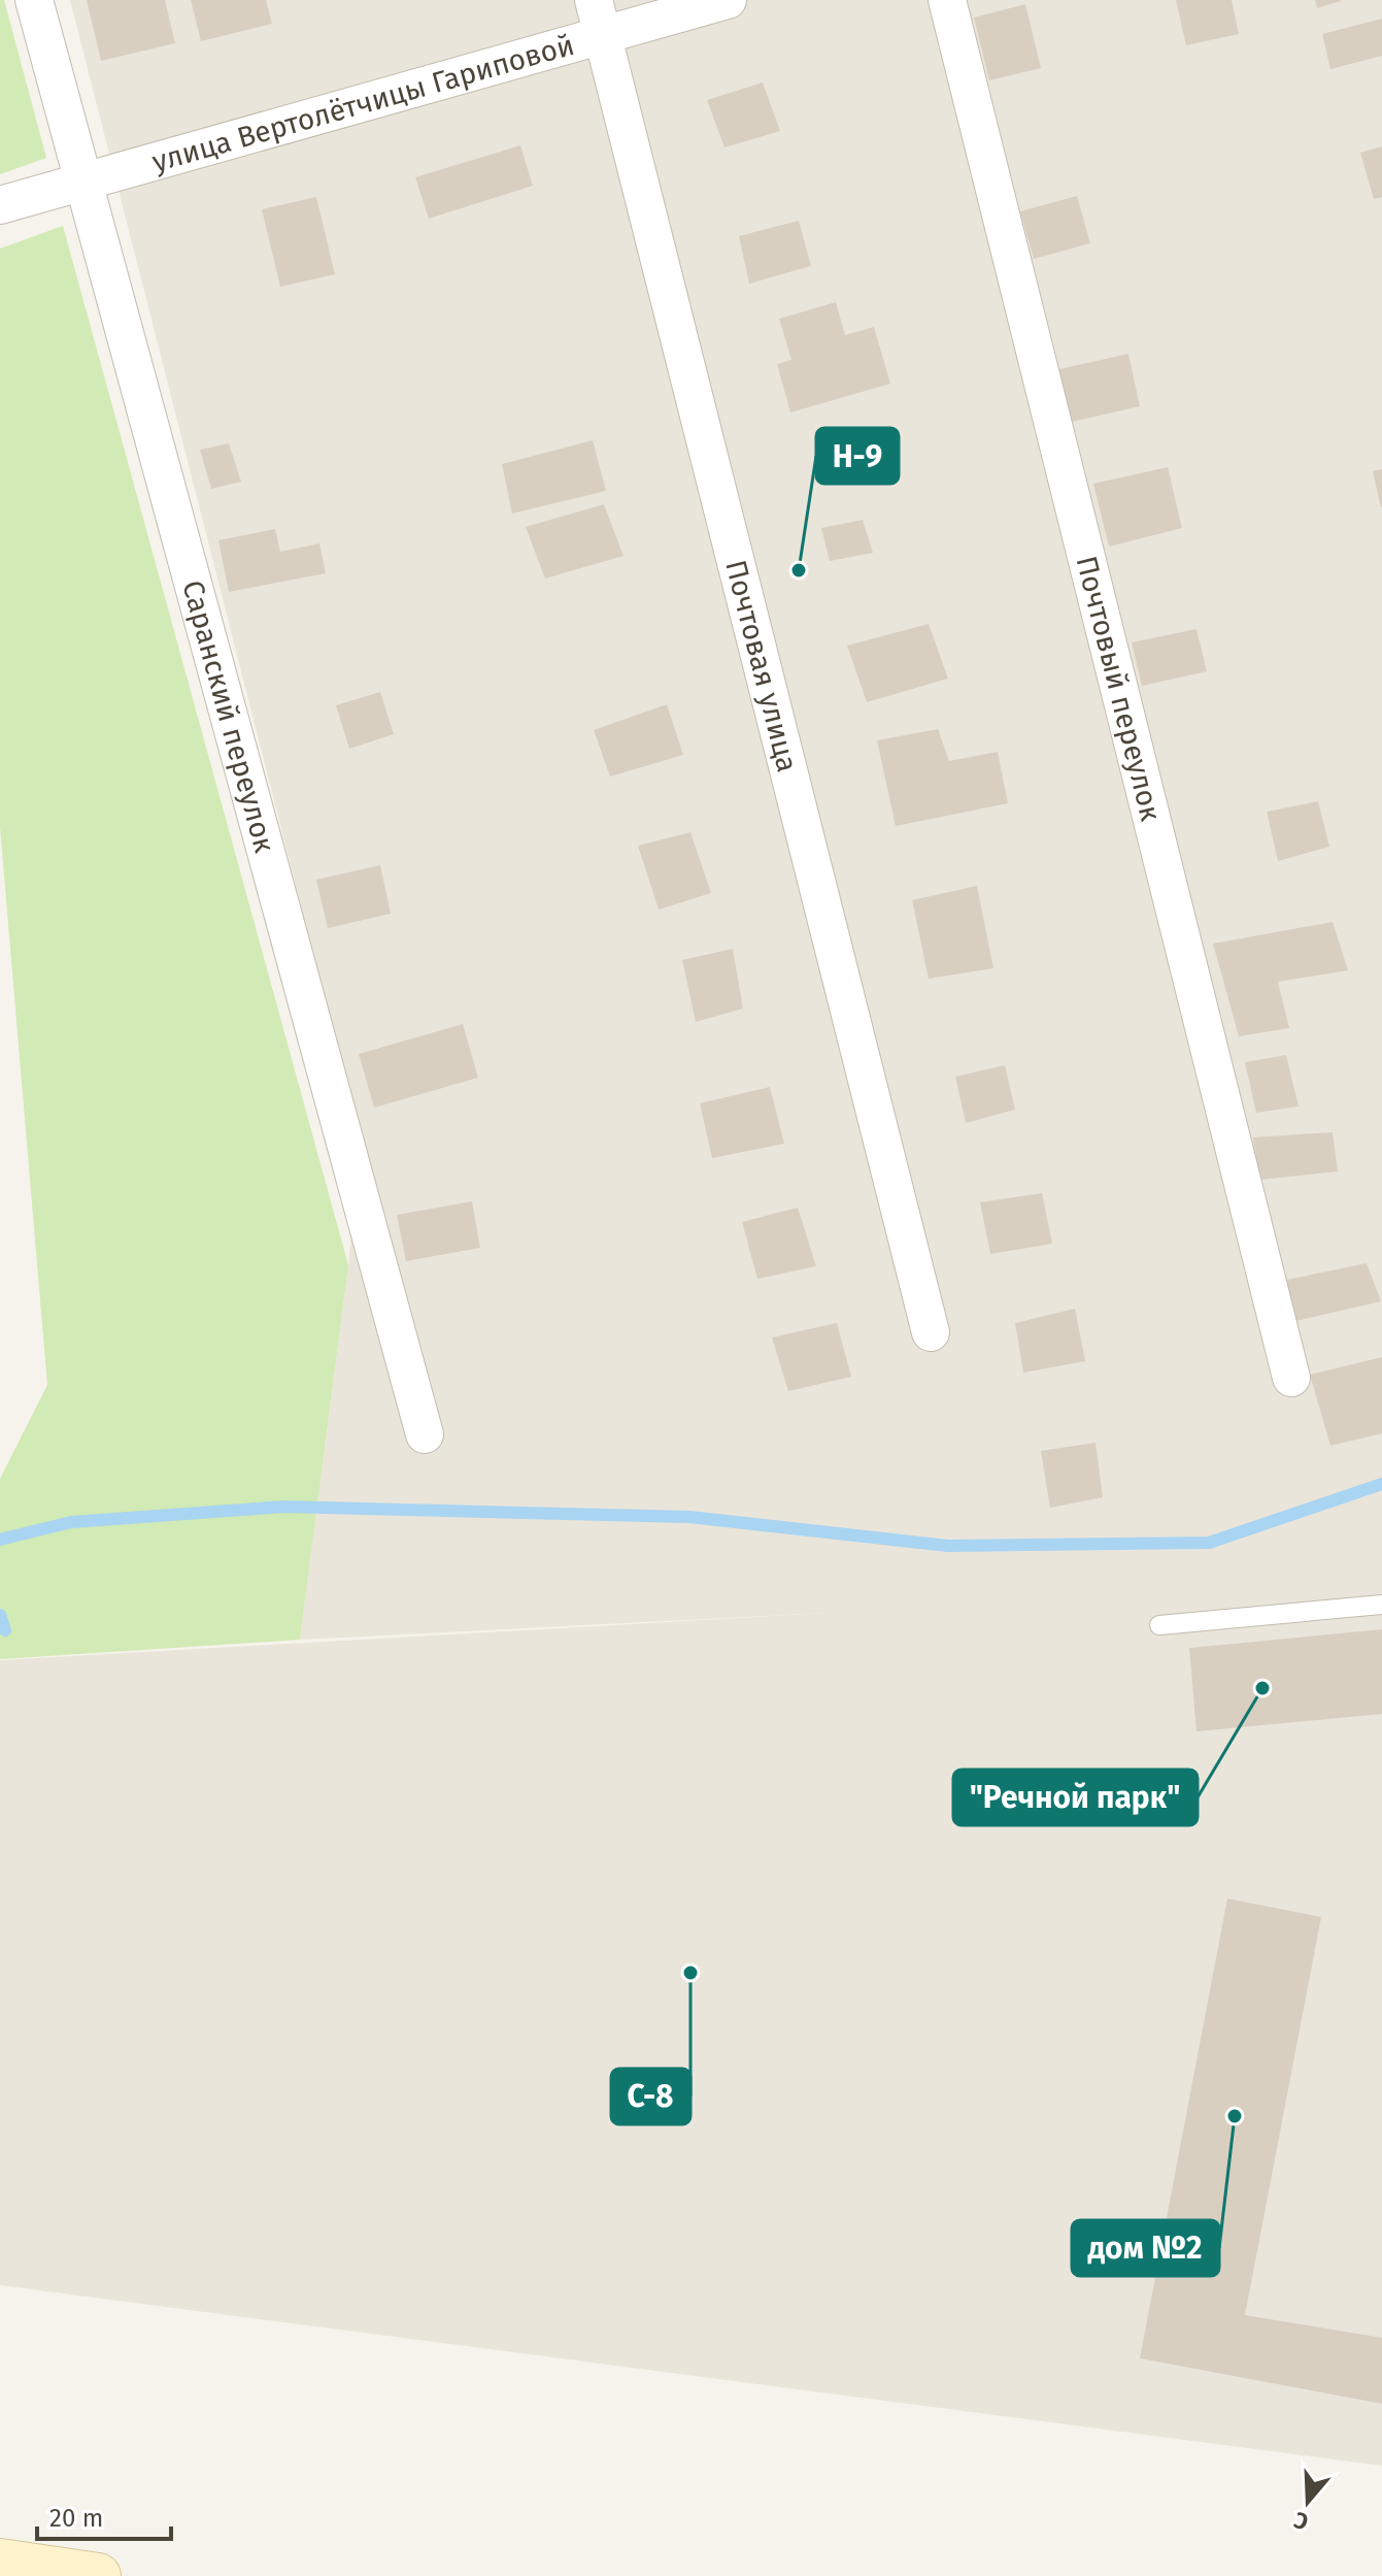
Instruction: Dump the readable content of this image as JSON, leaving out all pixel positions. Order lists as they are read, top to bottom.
{
  "streets": {
    "street": [
      "улица Вертолётчицы Гариповой",
      "Почтовая улица",
      "Почтовый переулок",
      "Саранский переулок"
    ]
  },
  "crossings": [
    ["улица Вертолётчицы Гариповой", "Почтовая улица"],
    ["улица Вертолётчицы Гариповой", "Саранский переулок"]
  ],
  "places": [
    "Н-9",
    "\"Речной парк\"",
    "С-8",
    "дом №2"
  ],
  "scale_bar": "20 m",
  "north": "bottom"
}
